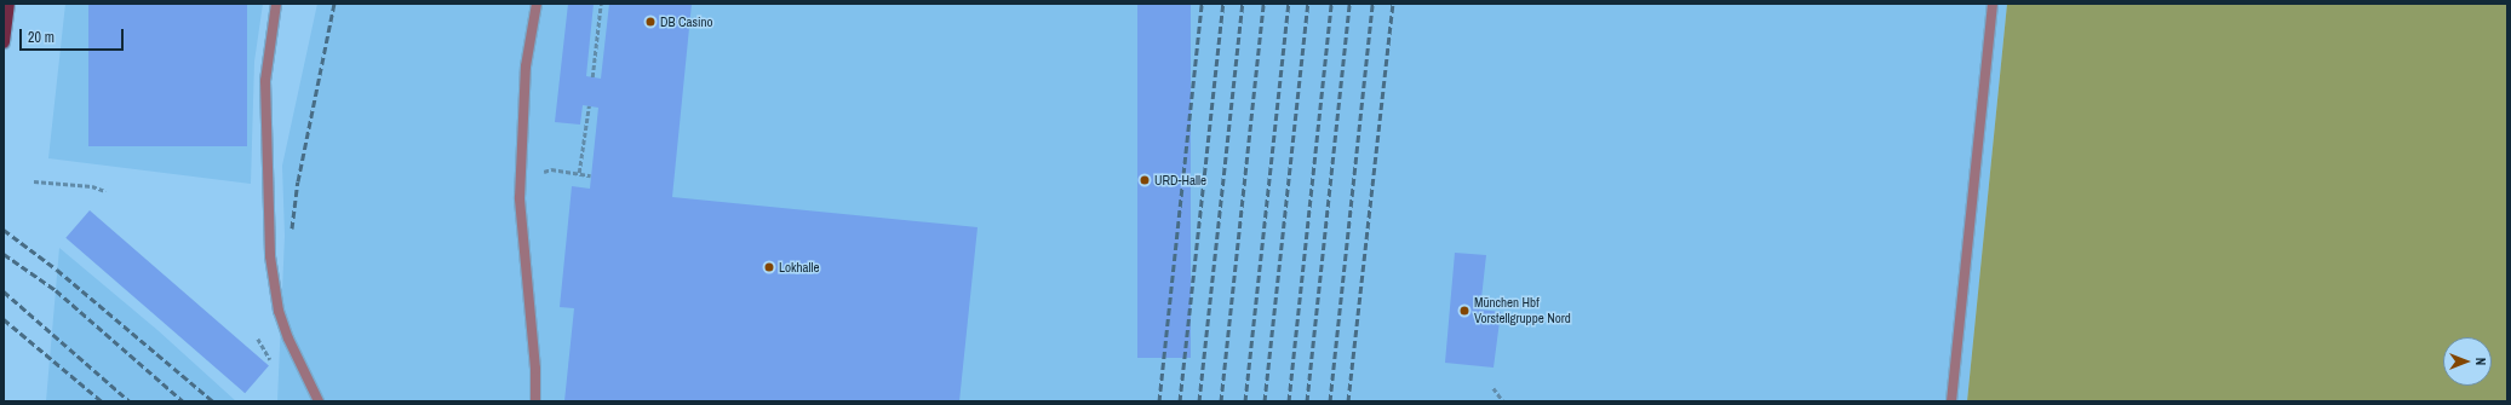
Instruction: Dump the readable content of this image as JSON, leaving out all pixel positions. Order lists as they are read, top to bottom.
{
  "places": [
    "DB Casino",
    "URD-Halle",
    "Lokhalle",
    "München Hbf Vorstellgruppe Nord"
  ],
  "scale_bar": "20 m",
  "north": "right"
}
